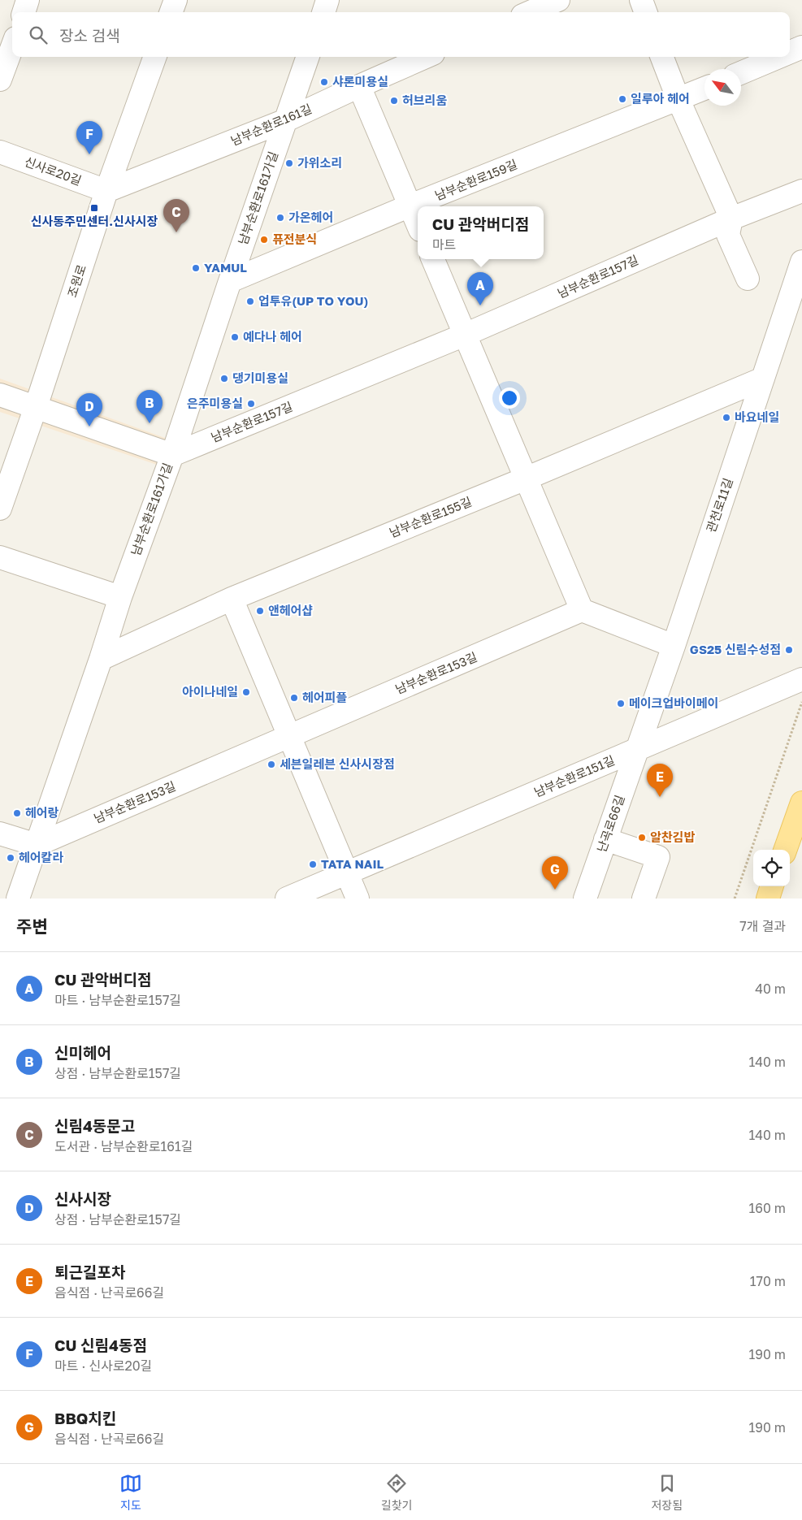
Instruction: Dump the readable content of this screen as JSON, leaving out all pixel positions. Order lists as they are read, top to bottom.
{
  "streets": {
    "street": [
      "남부순환로161길",
      "신사로20길",
      "남부순환로159길",
      "남부순환로161가길",
      "남부순환로157길",
      "조원로",
      "관천로11길",
      "남부순환로155길",
      "남부순환로153길",
      "남부순환로151길",
      "난곡로66길"
    ]
  },
  "crossings": [
    ["남부순환로161길", "신사로20길"],
    ["남부순환로161길", "남부순환로161가길"],
    ["남부순환로161길", "조원로"],
    ["신사로20길", "조원로"],
    ["남부순환로159길", "남부순환로161가길"],
    ["남부순환로161가길", "남부순환로157길"],
    ["남부순환로161가길", "남부순환로155길"],
    ["남부순환로161가길", "남부순환로153길"],
    ["관천로11길", "남부순환로155길"],
    ["관천로11길", "남부순환로151길"],
    ["관천로11길", "난곡로66길"],
    ["남부순환로151길", "난곡로66길"]
  ],
  "places": {
    "other": [
      "샤론미용실",
      "일루아 헤어",
      "허브리움",
      "가위소리",
      "가온헤어",
      "퓨전분식",
      "YAMUL",
      "업투유(UP TO YOU)",
      "예다나 헤어",
      "댕기미용실",
      "은주미용실",
      "바요네일",
      "앤헤어샵",
      "GS25 신림수성점",
      "아이나네일",
      "헤어피플",
      "메이크업바이메이",
      "세븐일레븐 신사시장점",
      "헤어랑",
      "알찬김밥",
      "헤어칼라",
      "TATA NAIL"
    ],
    "transit": ["신사동주민센터.신사시장"]
  },
  "north": "top left",
  "page": {
    "search": "장소 검색",
    "pins": [
      "F",
      "C",
      "A",
      "B",
      "D",
      "E",
      "G"
    ],
    "popup": ["CU 관악버디점", "마트"],
    "heading": ["주변", "7개 결과"],
    "list": [
      {
        "mark": "A",
        "name": "CU 관악버디점",
        "note": "마트 · 남부순환로157길",
        "value": "40 m"
      },
      {
        "mark": "B",
        "name": "신미헤어",
        "note": "상점 · 남부순환로157길",
        "value": "140 m"
      },
      {
        "mark": "C",
        "name": "신림4동문고",
        "note": "도서관 · 남부순환로161길",
        "value": "140 m"
      },
      {
        "mark": "D",
        "name": "신사시장",
        "note": "상점 · 남부순환로157길",
        "value": "160 m"
      },
      {
        "mark": "E",
        "name": "퇴근길포차",
        "note": "음식점 · 난곡로66길",
        "value": "170 m"
      },
      {
        "mark": "F",
        "name": "CU 신림4동점",
        "note": "마트 · 신사로20길",
        "value": "190 m"
      },
      {
        "mark": "G",
        "name": "BBQ치킨",
        "note": "음식점 · 난곡로66길",
        "value": "190 m"
      }
    ],
    "nav": ["지도", "길찾기", "저장됨"]
  }
}
